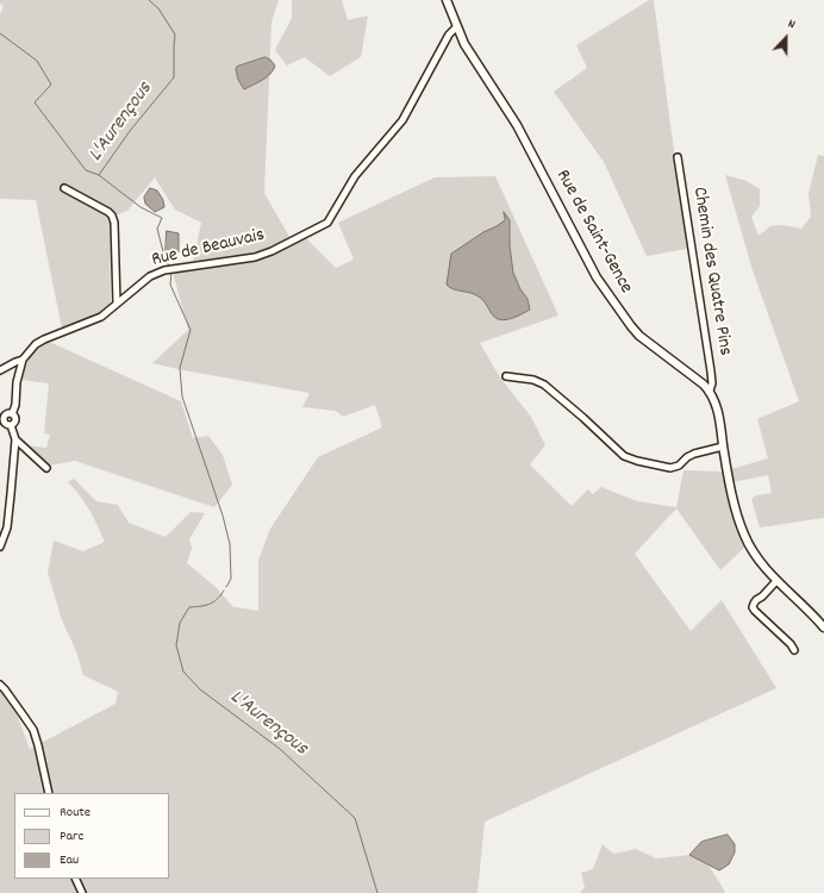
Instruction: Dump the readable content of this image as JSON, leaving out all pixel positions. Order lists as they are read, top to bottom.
{
  "streets": {
    "street": ["Rue de Saint-Gence", "Rue de Beauvais", "Chemin des Quatre Pins"]
  },
  "crossings": [
    ["Rue de Saint-Gence", "Rue de Beauvais"],
    ["Rue de Saint-Gence", "Chemin des Quatre Pins"]
  ],
  "water": ["L'Aurençous"],
  "legend": ["Route", "Parc", "Eau"],
  "north": "top"
}
